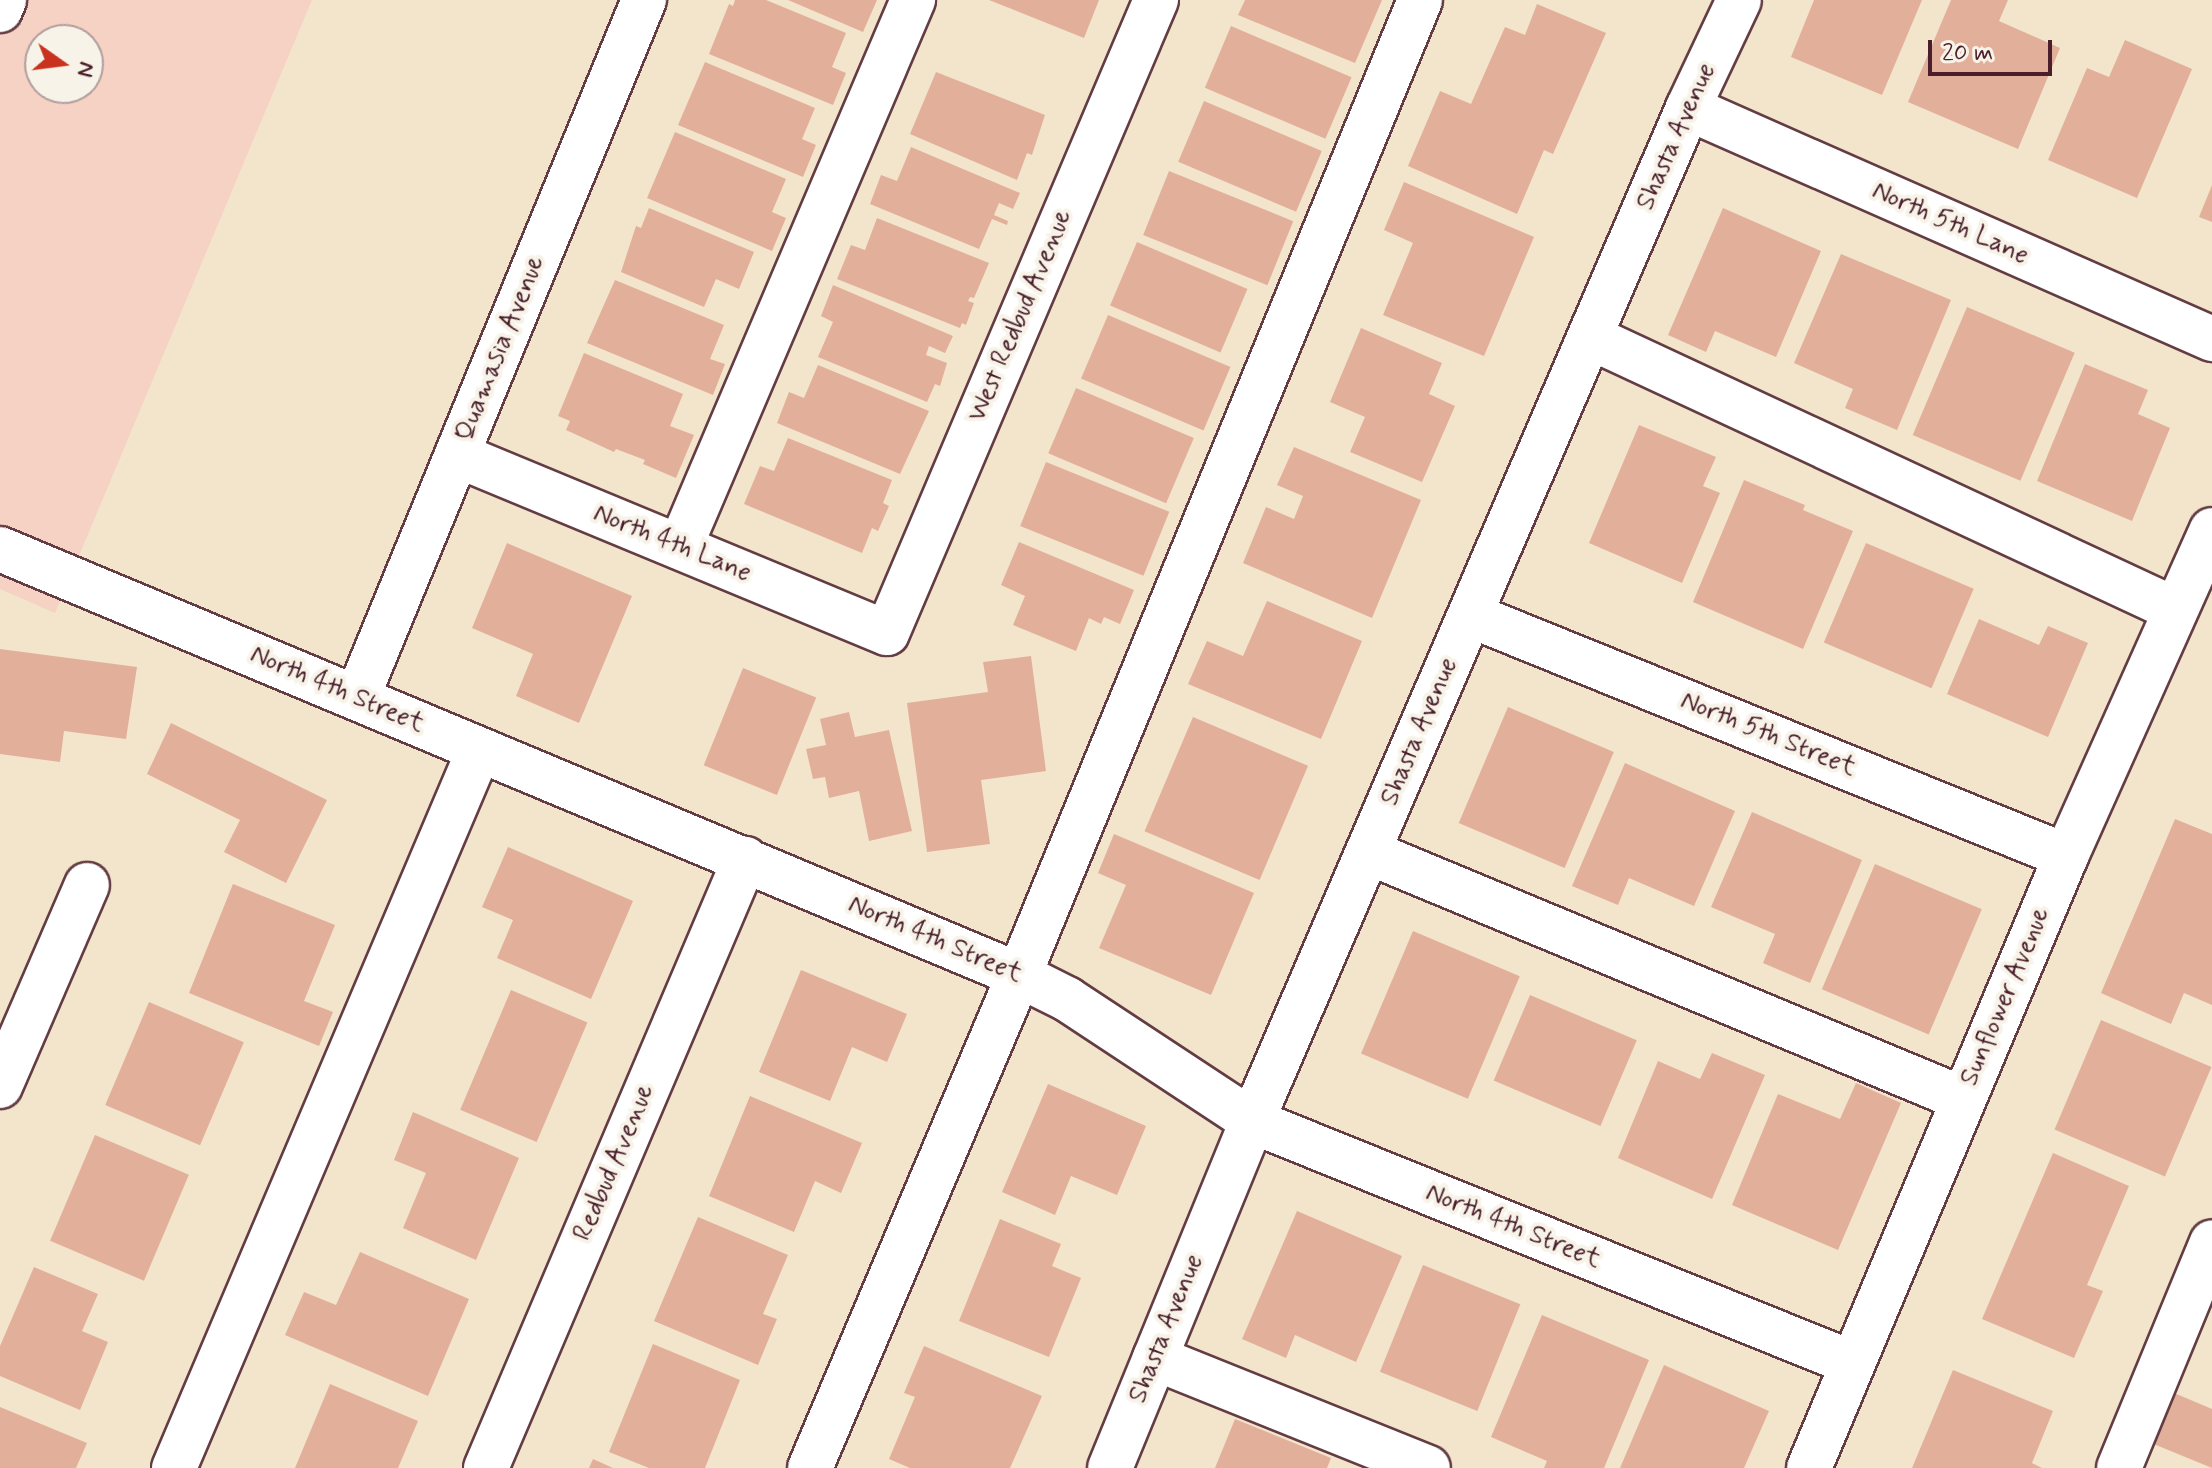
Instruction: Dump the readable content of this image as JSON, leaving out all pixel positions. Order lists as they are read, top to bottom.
{
  "streets": {
    "street": [
      "Shasta Avenue",
      "North 5th Lane",
      "West Redbud Avenue",
      "Quamasia Avenue",
      "North 4th Lane",
      "North 4th Street",
      "North 5th Street",
      "Sunflower Avenue",
      "Redbud Avenue"
    ]
  },
  "crossings": [
    ["Shasta Avenue", "North 5th Lane"],
    ["Shasta Avenue", "North 4th Street"],
    ["Shasta Avenue", "North 5th Street"],
    ["West Redbud Avenue", "North 4th Lane"],
    ["Quamasia Avenue", "North 4th Lane"],
    ["Quamasia Avenue", "North 4th Street"],
    ["North 4th Street", "Sunflower Avenue"],
    ["North 4th Street", "Redbud Avenue"],
    ["North 5th Street", "Sunflower Avenue"]
  ],
  "scale_bar": "20 m",
  "north": "right"
}
